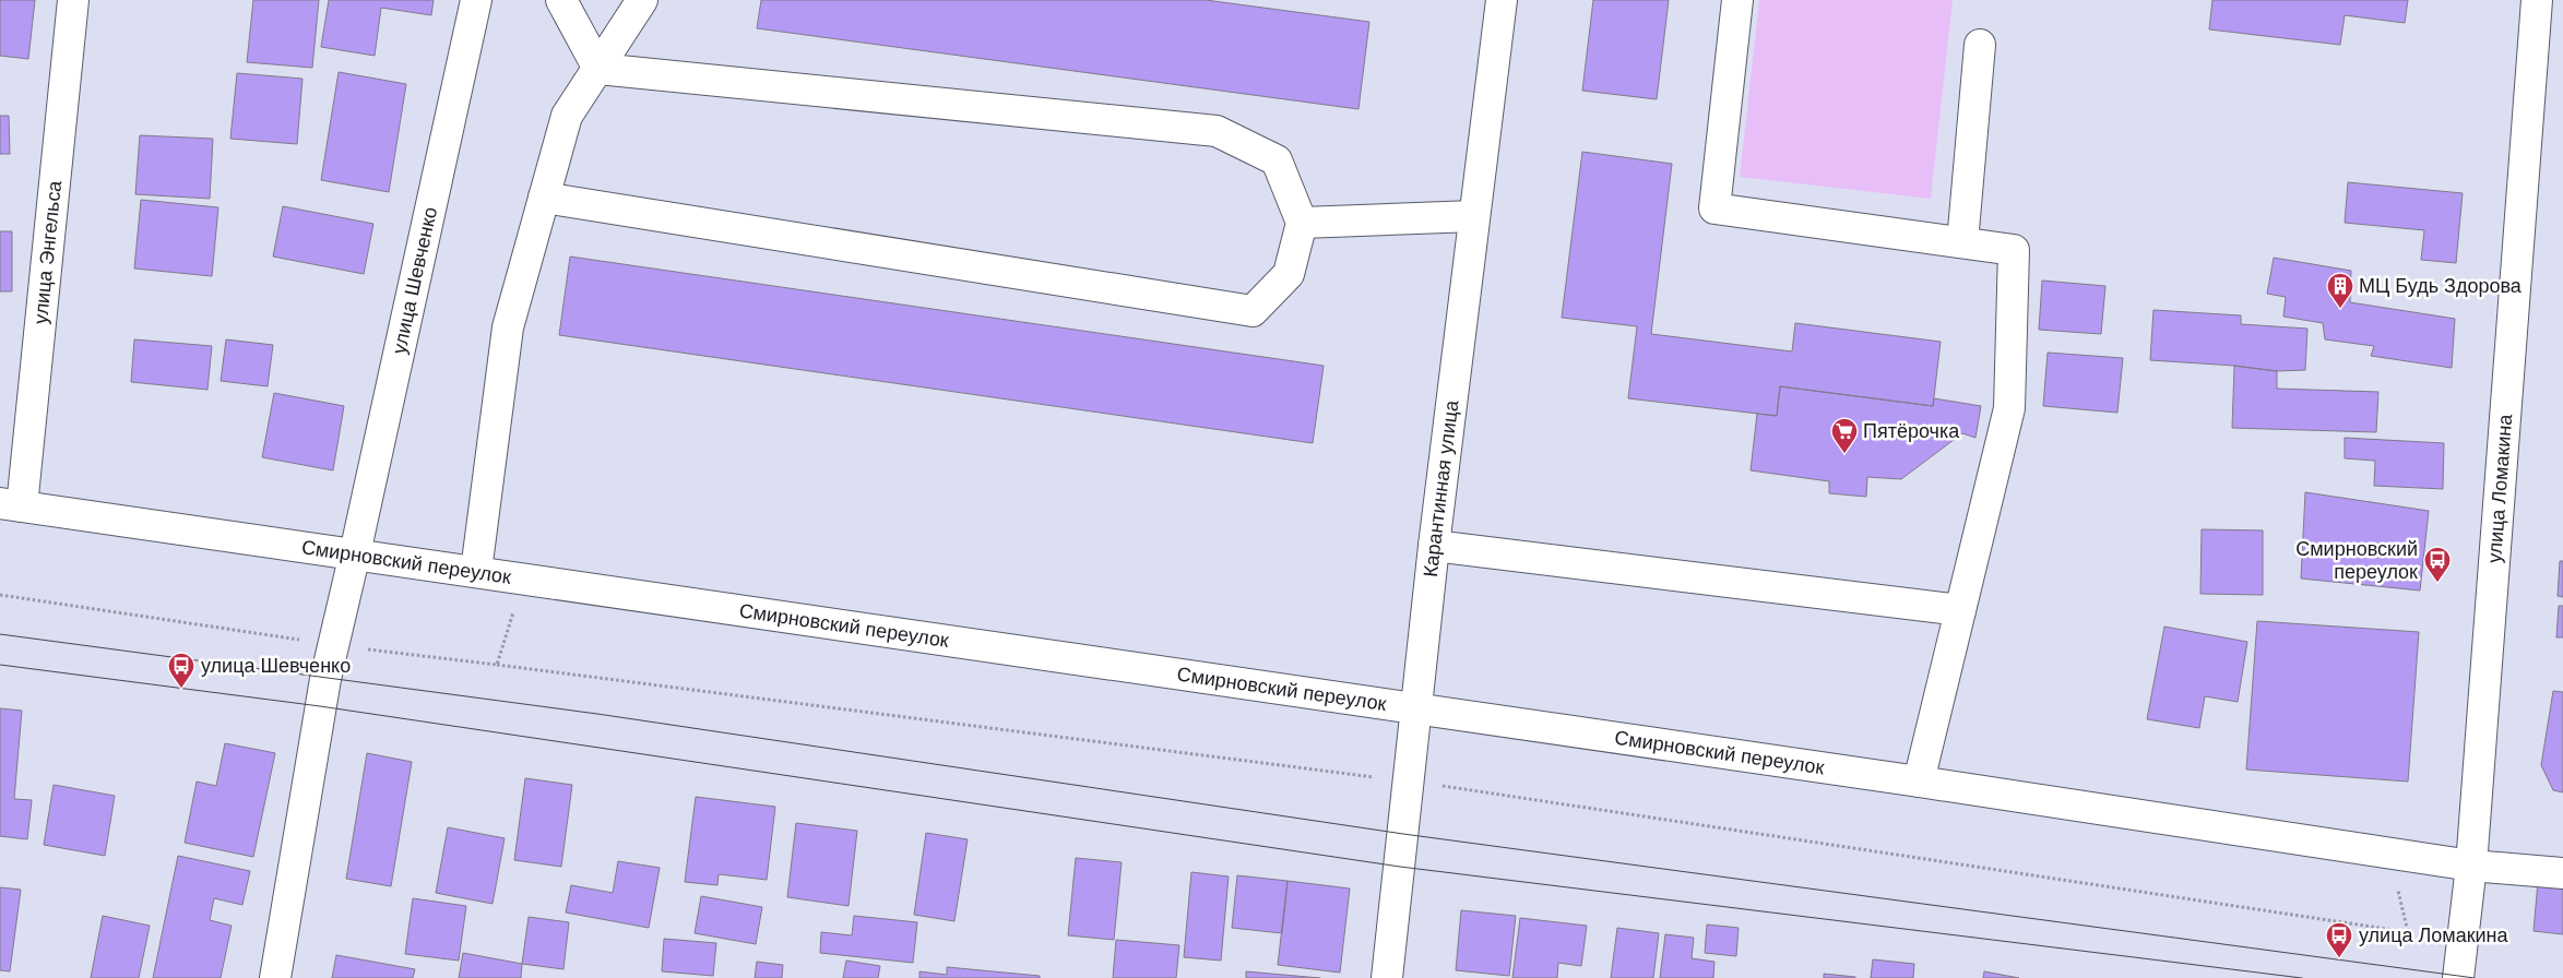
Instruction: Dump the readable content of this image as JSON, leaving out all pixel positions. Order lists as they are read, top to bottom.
{
  "streets": {
    "main road": [
      "улица Энгельса",
      "улица Шевченко",
      "Карантинная улица",
      "улица Ломакина",
      "Смирновский переулок"
    ]
  },
  "crossings": [
    ["улица Энгельса", "Смирновский переулок"],
    ["улица Шевченко", "Смирновский переулок"],
    ["Карантинная улица", "Смирновский переулок"],
    ["улица Ломакина", "Смирновский переулок"]
  ],
  "places": {
    "building": ["МЦ Будь Здорова"],
    "supermarket": ["Пятёрочка"],
    "bus stop": ["Смирновский переулок", "улица Шевченко", "улица Ломакина"]
  }
}
